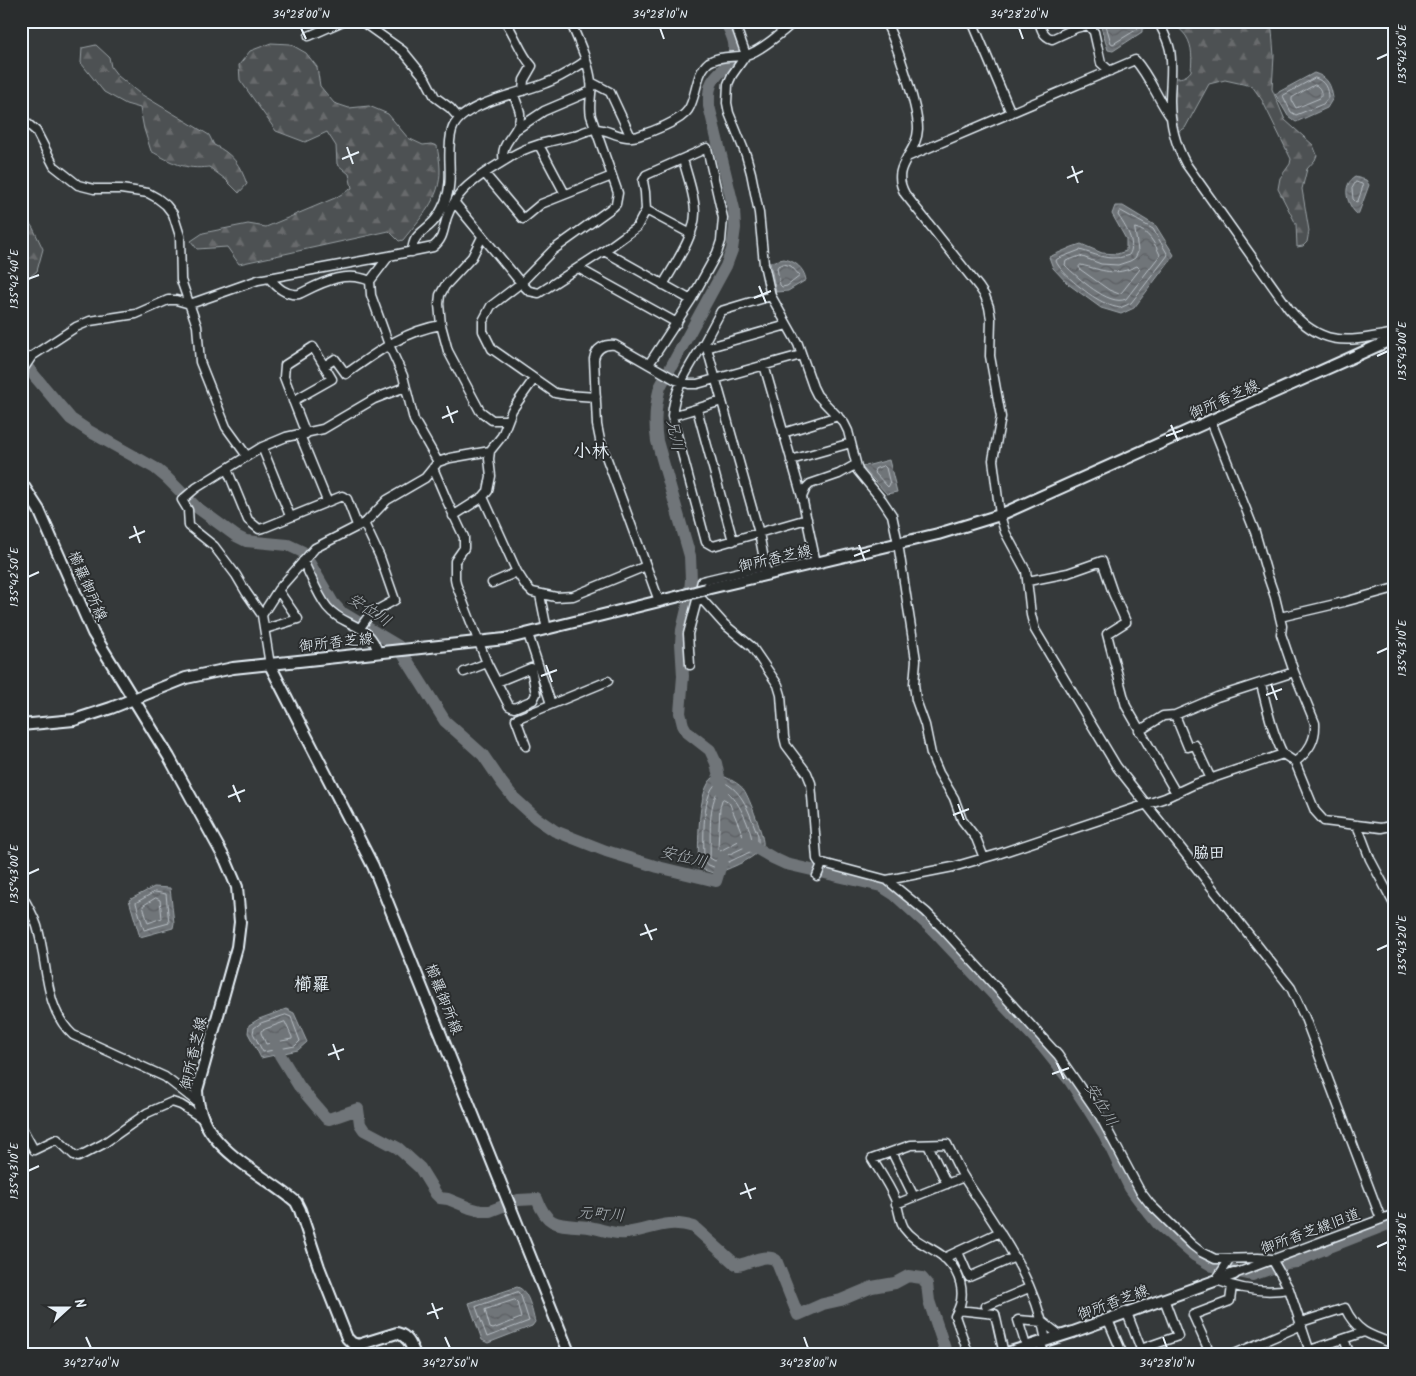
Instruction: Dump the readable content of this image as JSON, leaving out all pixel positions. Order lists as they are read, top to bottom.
{
  "streets": {
    "main road": ["御所香芝線", "櫛羅御所線"],
    "street": ["御所香芝線旧道"]
  },
  "crossings": [
    ["御所香芝線", "櫛羅御所線"],
    ["御所香芝線", "御所香芝線旧道"]
  ],
  "districts": ["小林", "脇田", "櫛羅"],
  "water": ["兄川", "安位川", "元町川"],
  "north": "right",
  "coordinates": [
    "34°28'00\"N",
    "34°28'10\"N",
    "34°28'20\"N",
    "135°42'50\"E",
    "135°42'40\"E",
    "135°43'00\"E",
    "135°43'10\"E",
    "135°43'20\"E",
    "135°43'30\"E",
    "34°27'40\"N",
    "34°27'50\"N"
  ]
}
